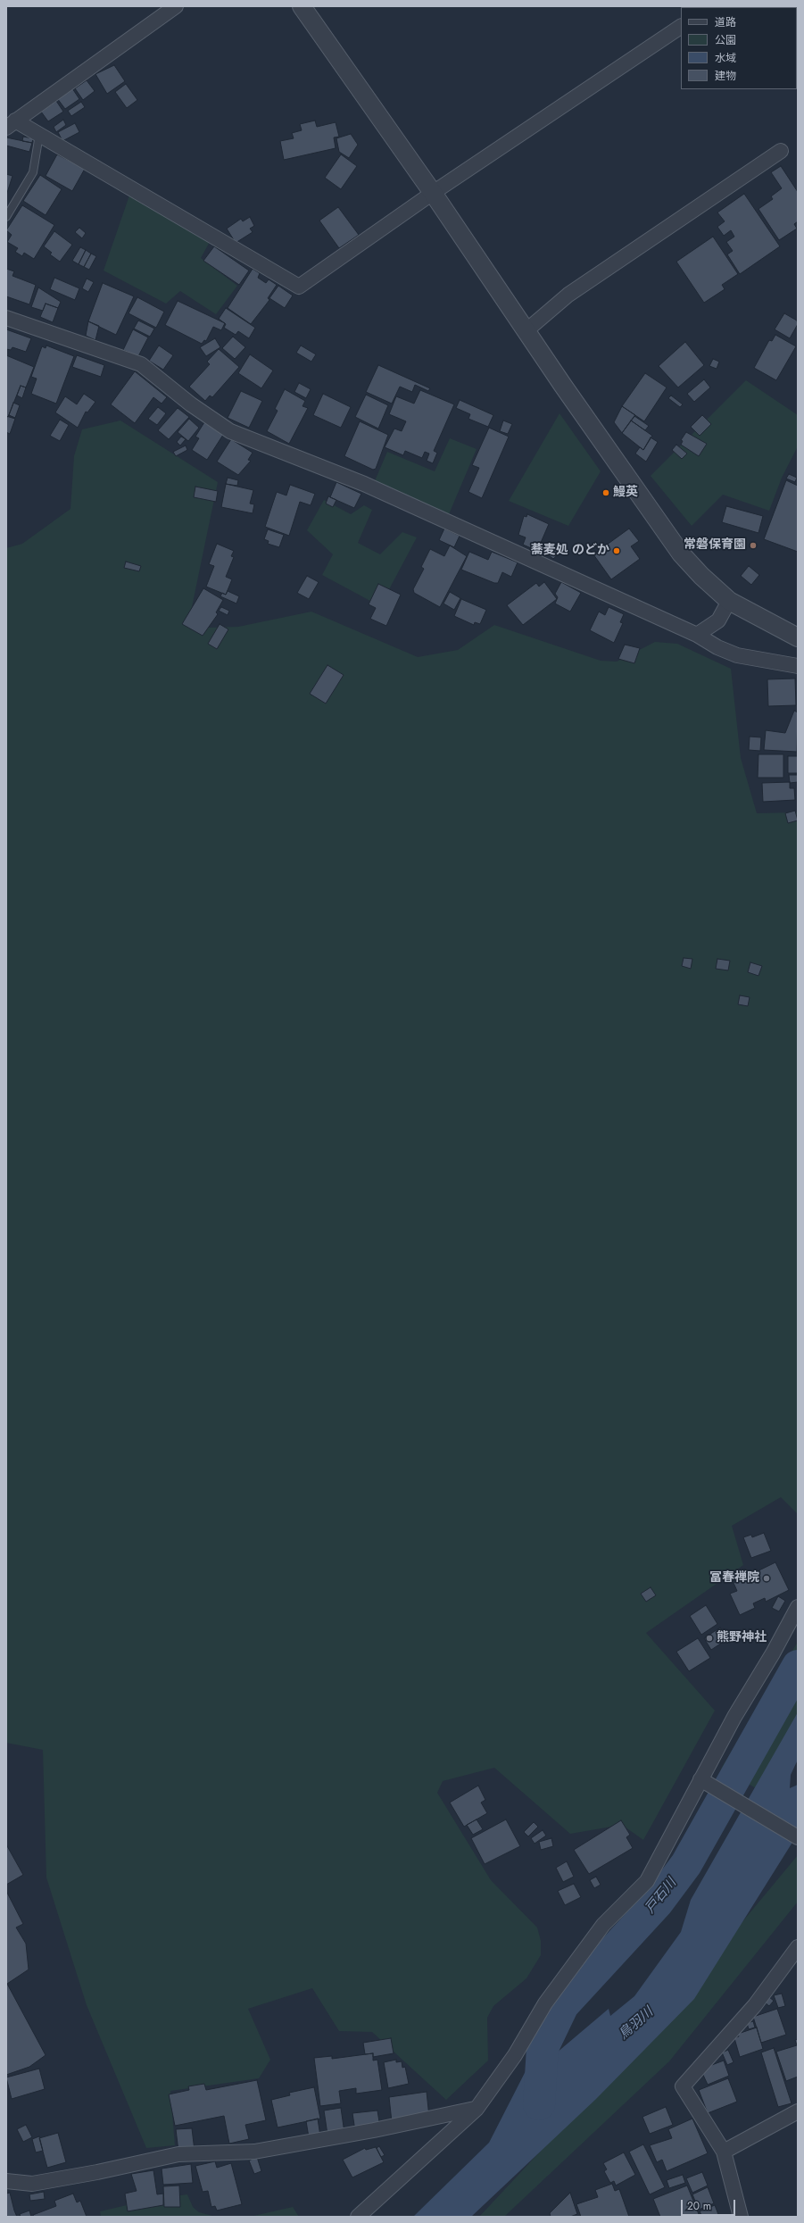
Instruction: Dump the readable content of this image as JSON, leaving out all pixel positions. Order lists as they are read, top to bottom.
{
  "water": ["戸石川", "鳥羽川"],
  "places": [
    "鰻英",
    "常磐保育園",
    "蕎麦処 のどか",
    "冨春禅院",
    "熊野神社"
  ],
  "legend": [
    "道路",
    "公園",
    "水域",
    "建物"
  ],
  "scale_bar": "20 m"
}
